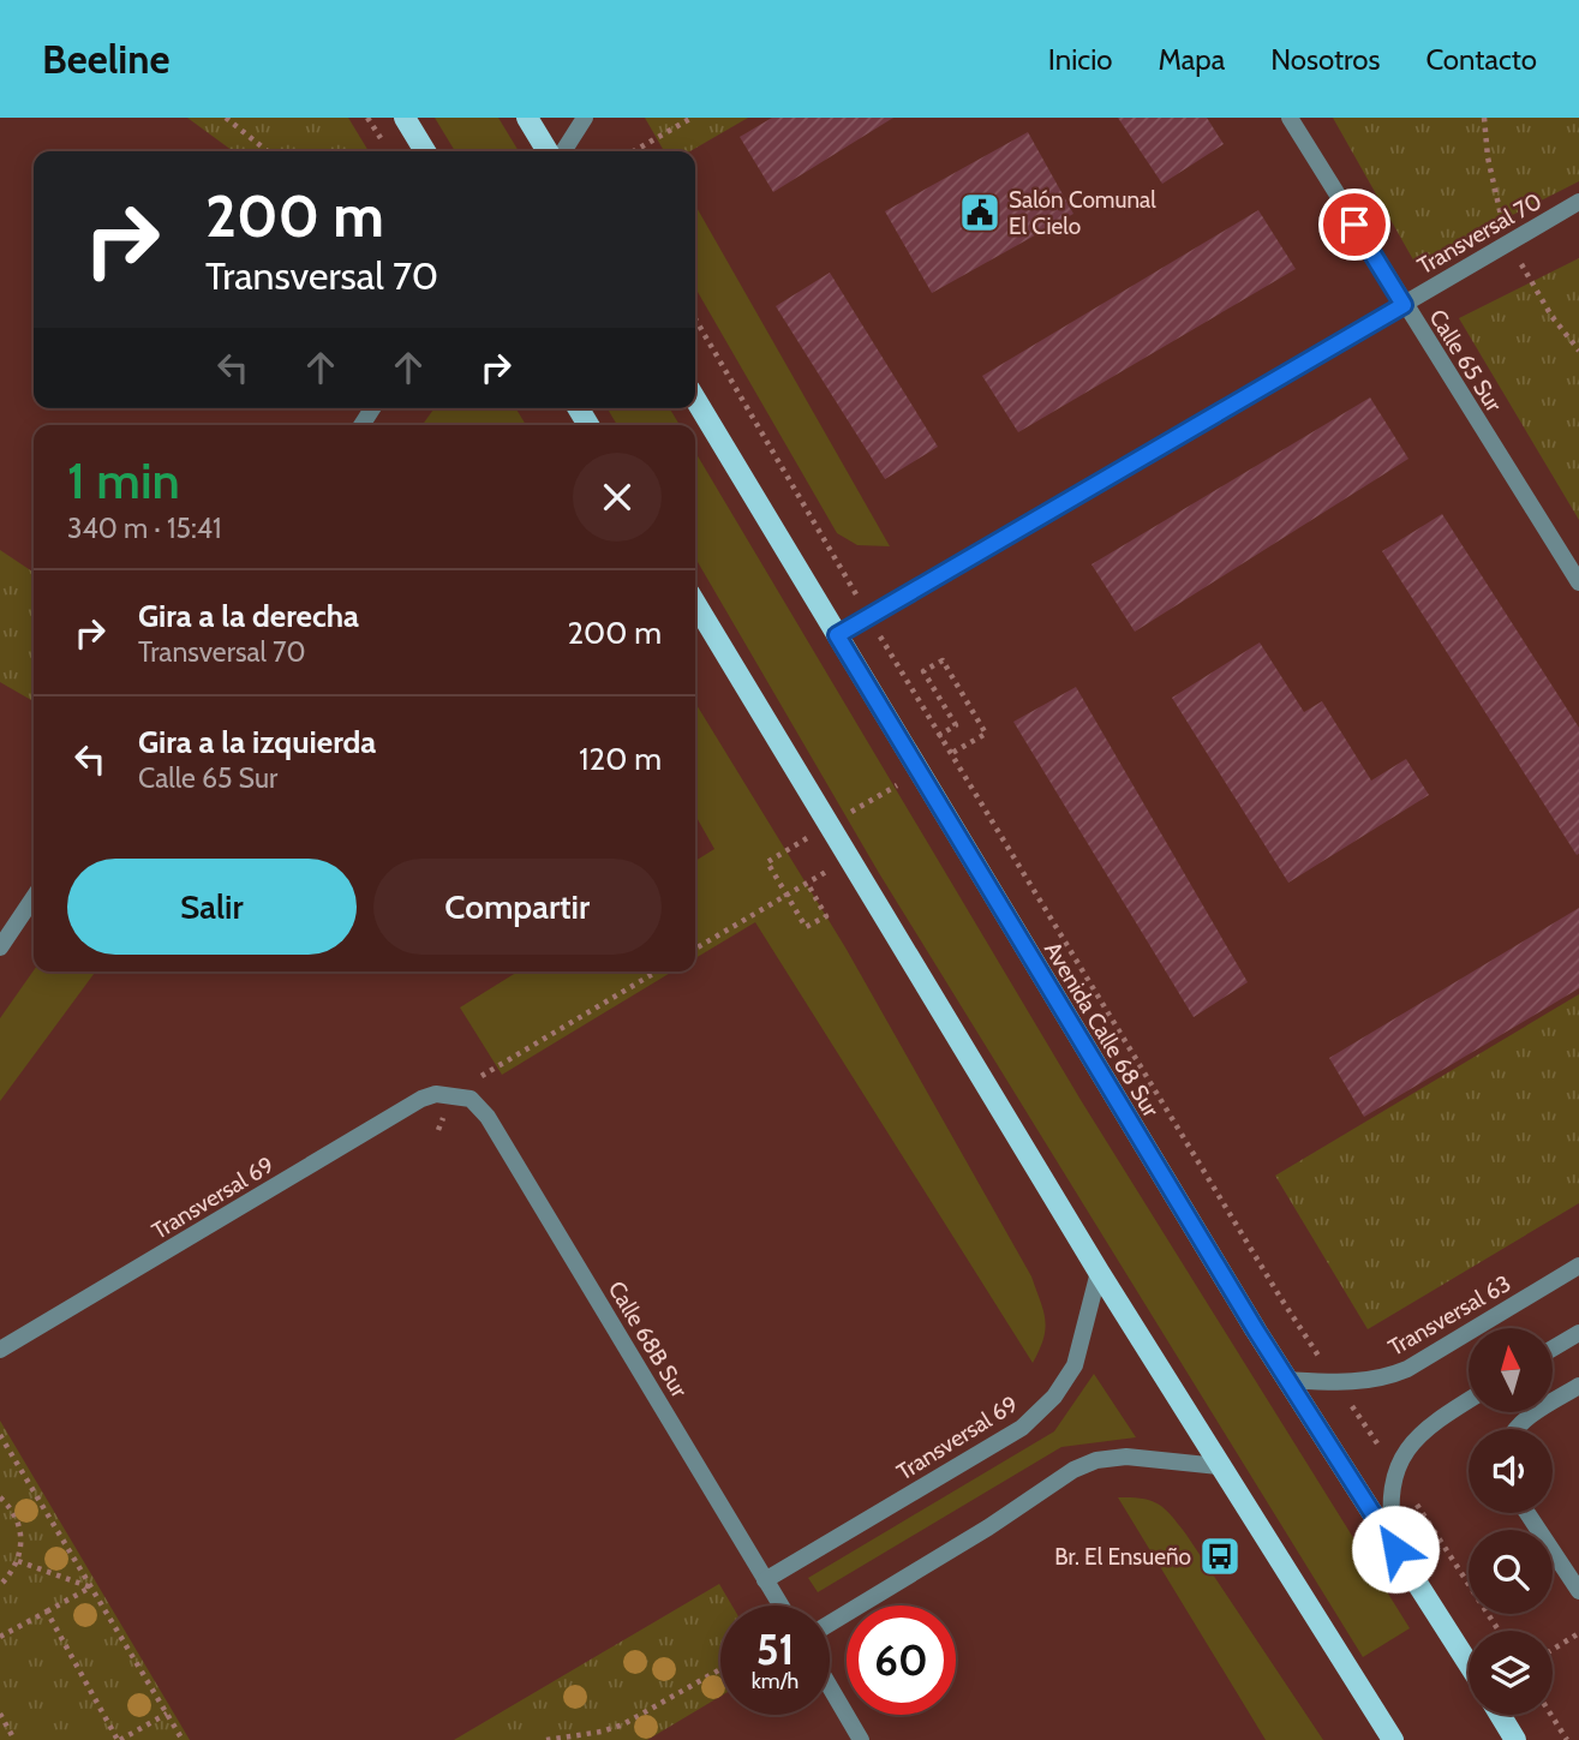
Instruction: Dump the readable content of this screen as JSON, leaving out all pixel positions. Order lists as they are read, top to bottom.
{
  "streets": {
    "main road": ["Avenida Calle 68 Sur"],
    "street": [
      "Transversal 70",
      "Calle 65 Sur",
      "Transversal 69",
      "Transversal 63",
      "Calle 68B Sur"
    ]
  },
  "crossings": [
    ["Transversal 70", "Calle 65 Sur"],
    ["Transversal 70", "Avenida Calle 68 Sur"],
    ["Avenida Calle 68 Sur", "Transversal 63"],
    ["Transversal 69", "Calle 68B Sur"]
  ],
  "places": {
    "public building": ["Salón Comunal El Cielo"],
    "bus stop": ["Br. El Ensueño"]
  },
  "north": "top",
  "page": {
    "header": "Beeline",
    "nav": [
      "Inicio",
      "Mapa",
      "Nosotros",
      "Contacto"
    ],
    "turn": ["200 m", "Transversal 70"],
    "heading": ["1 min", "340 m · 15:41"],
    "list": [
      {
        "name": "Gira a la derecha",
        "note": "Transversal 70",
        "value": "200 m"
      },
      {
        "name": "Gira a la izquierda",
        "note": "Calle 65 Sur",
        "value": "120 m"
      }
    ],
    "buttons": ["Salir", "Compartir"],
    "speed": "51 km/h",
    "limit": "60"
  }
}
